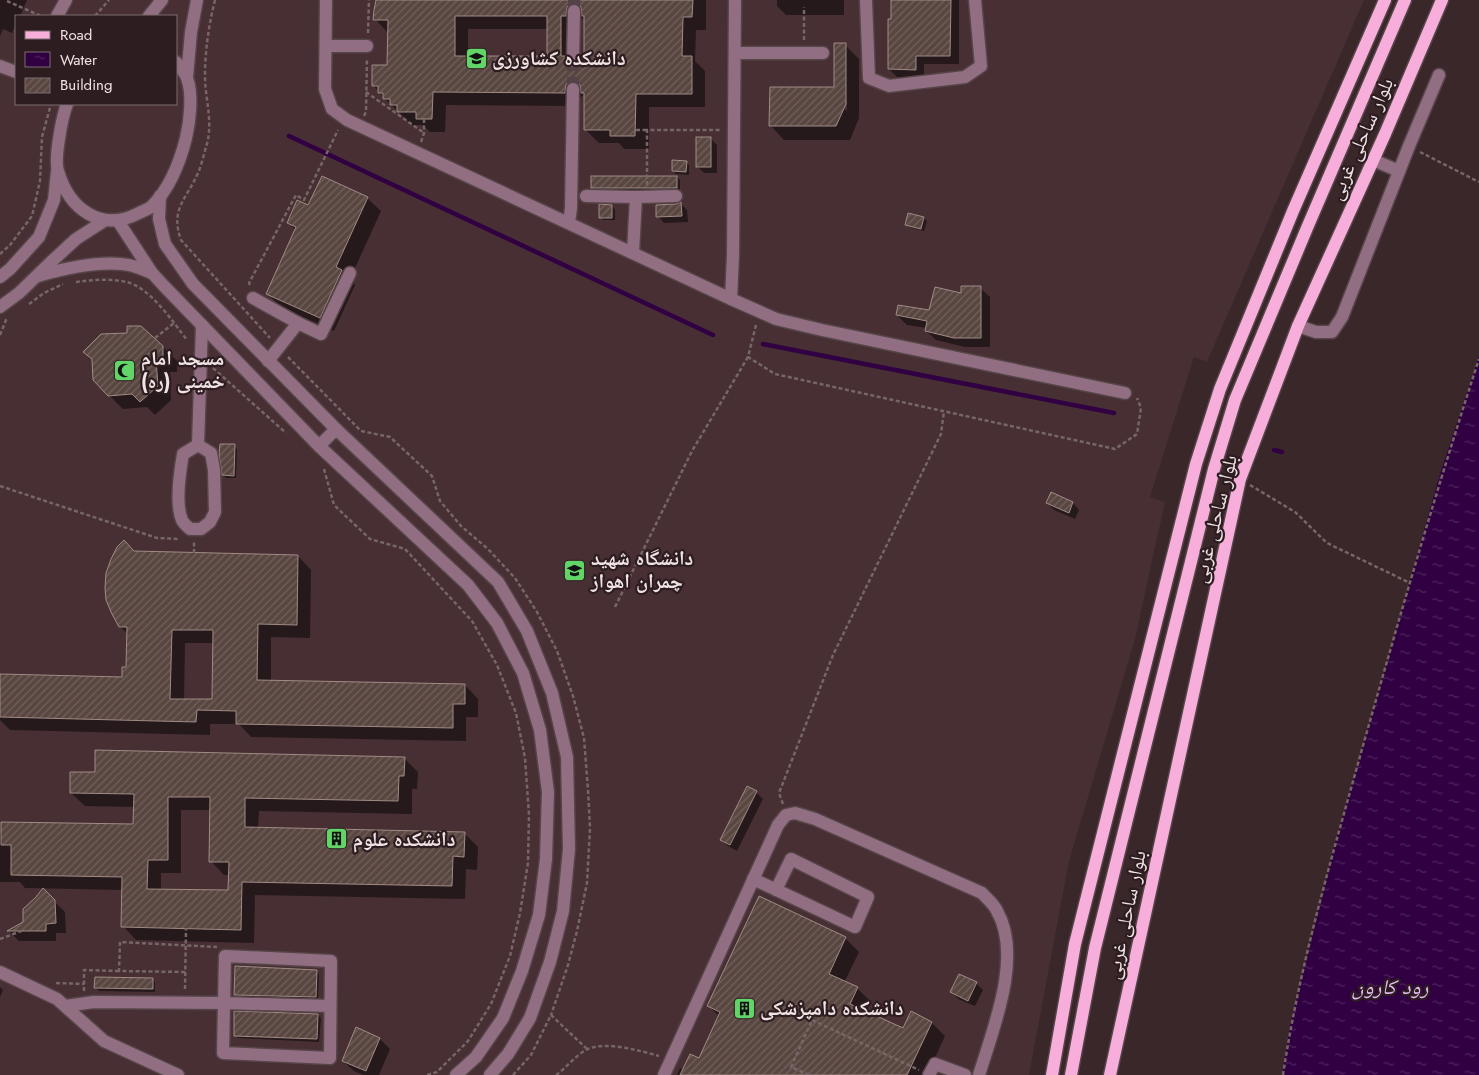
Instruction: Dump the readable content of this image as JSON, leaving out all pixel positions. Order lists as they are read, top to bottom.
{
  "streets": {
    "main road": ["بلوار ساحلی غربی"]
  },
  "water": ["رود کارون"],
  "places": {
    "school or university": ["دانشکده کشاورزی", "دانشگاه شهید چمران اهواز"],
    "mosque": ["مسجد امام خمینی (ره)"],
    "building": ["دانشکده علوم", "دانشکده دامپزشکی"]
  },
  "legend": ["Road", "Water", "Building"]
}
